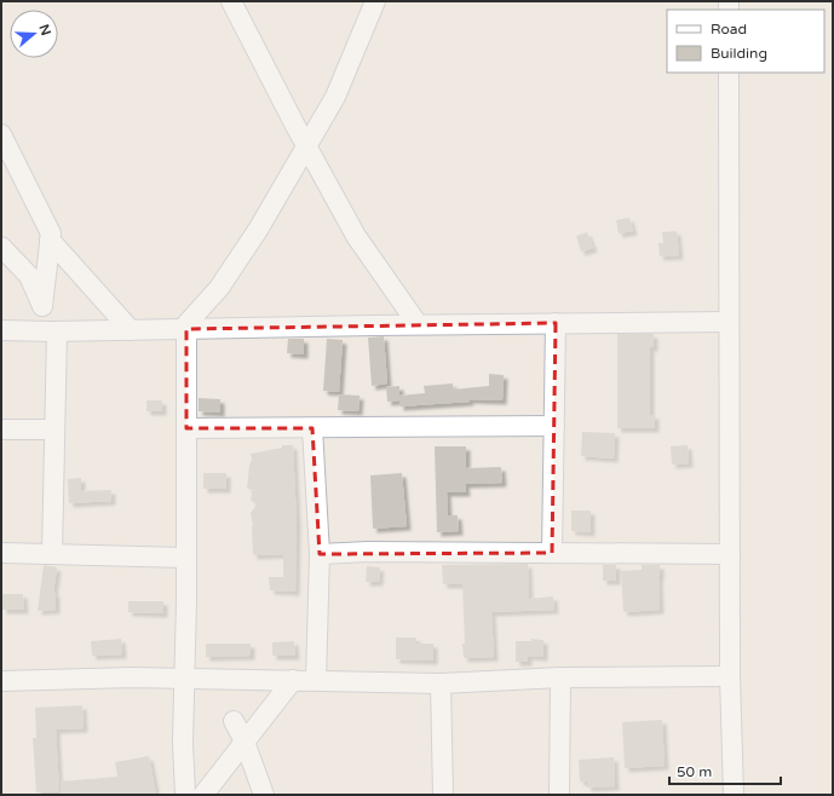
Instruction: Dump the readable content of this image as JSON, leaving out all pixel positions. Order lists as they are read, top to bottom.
{
  "legend": ["Road", "Building"],
  "scale_bar": "50 m",
  "north": "right"
}
